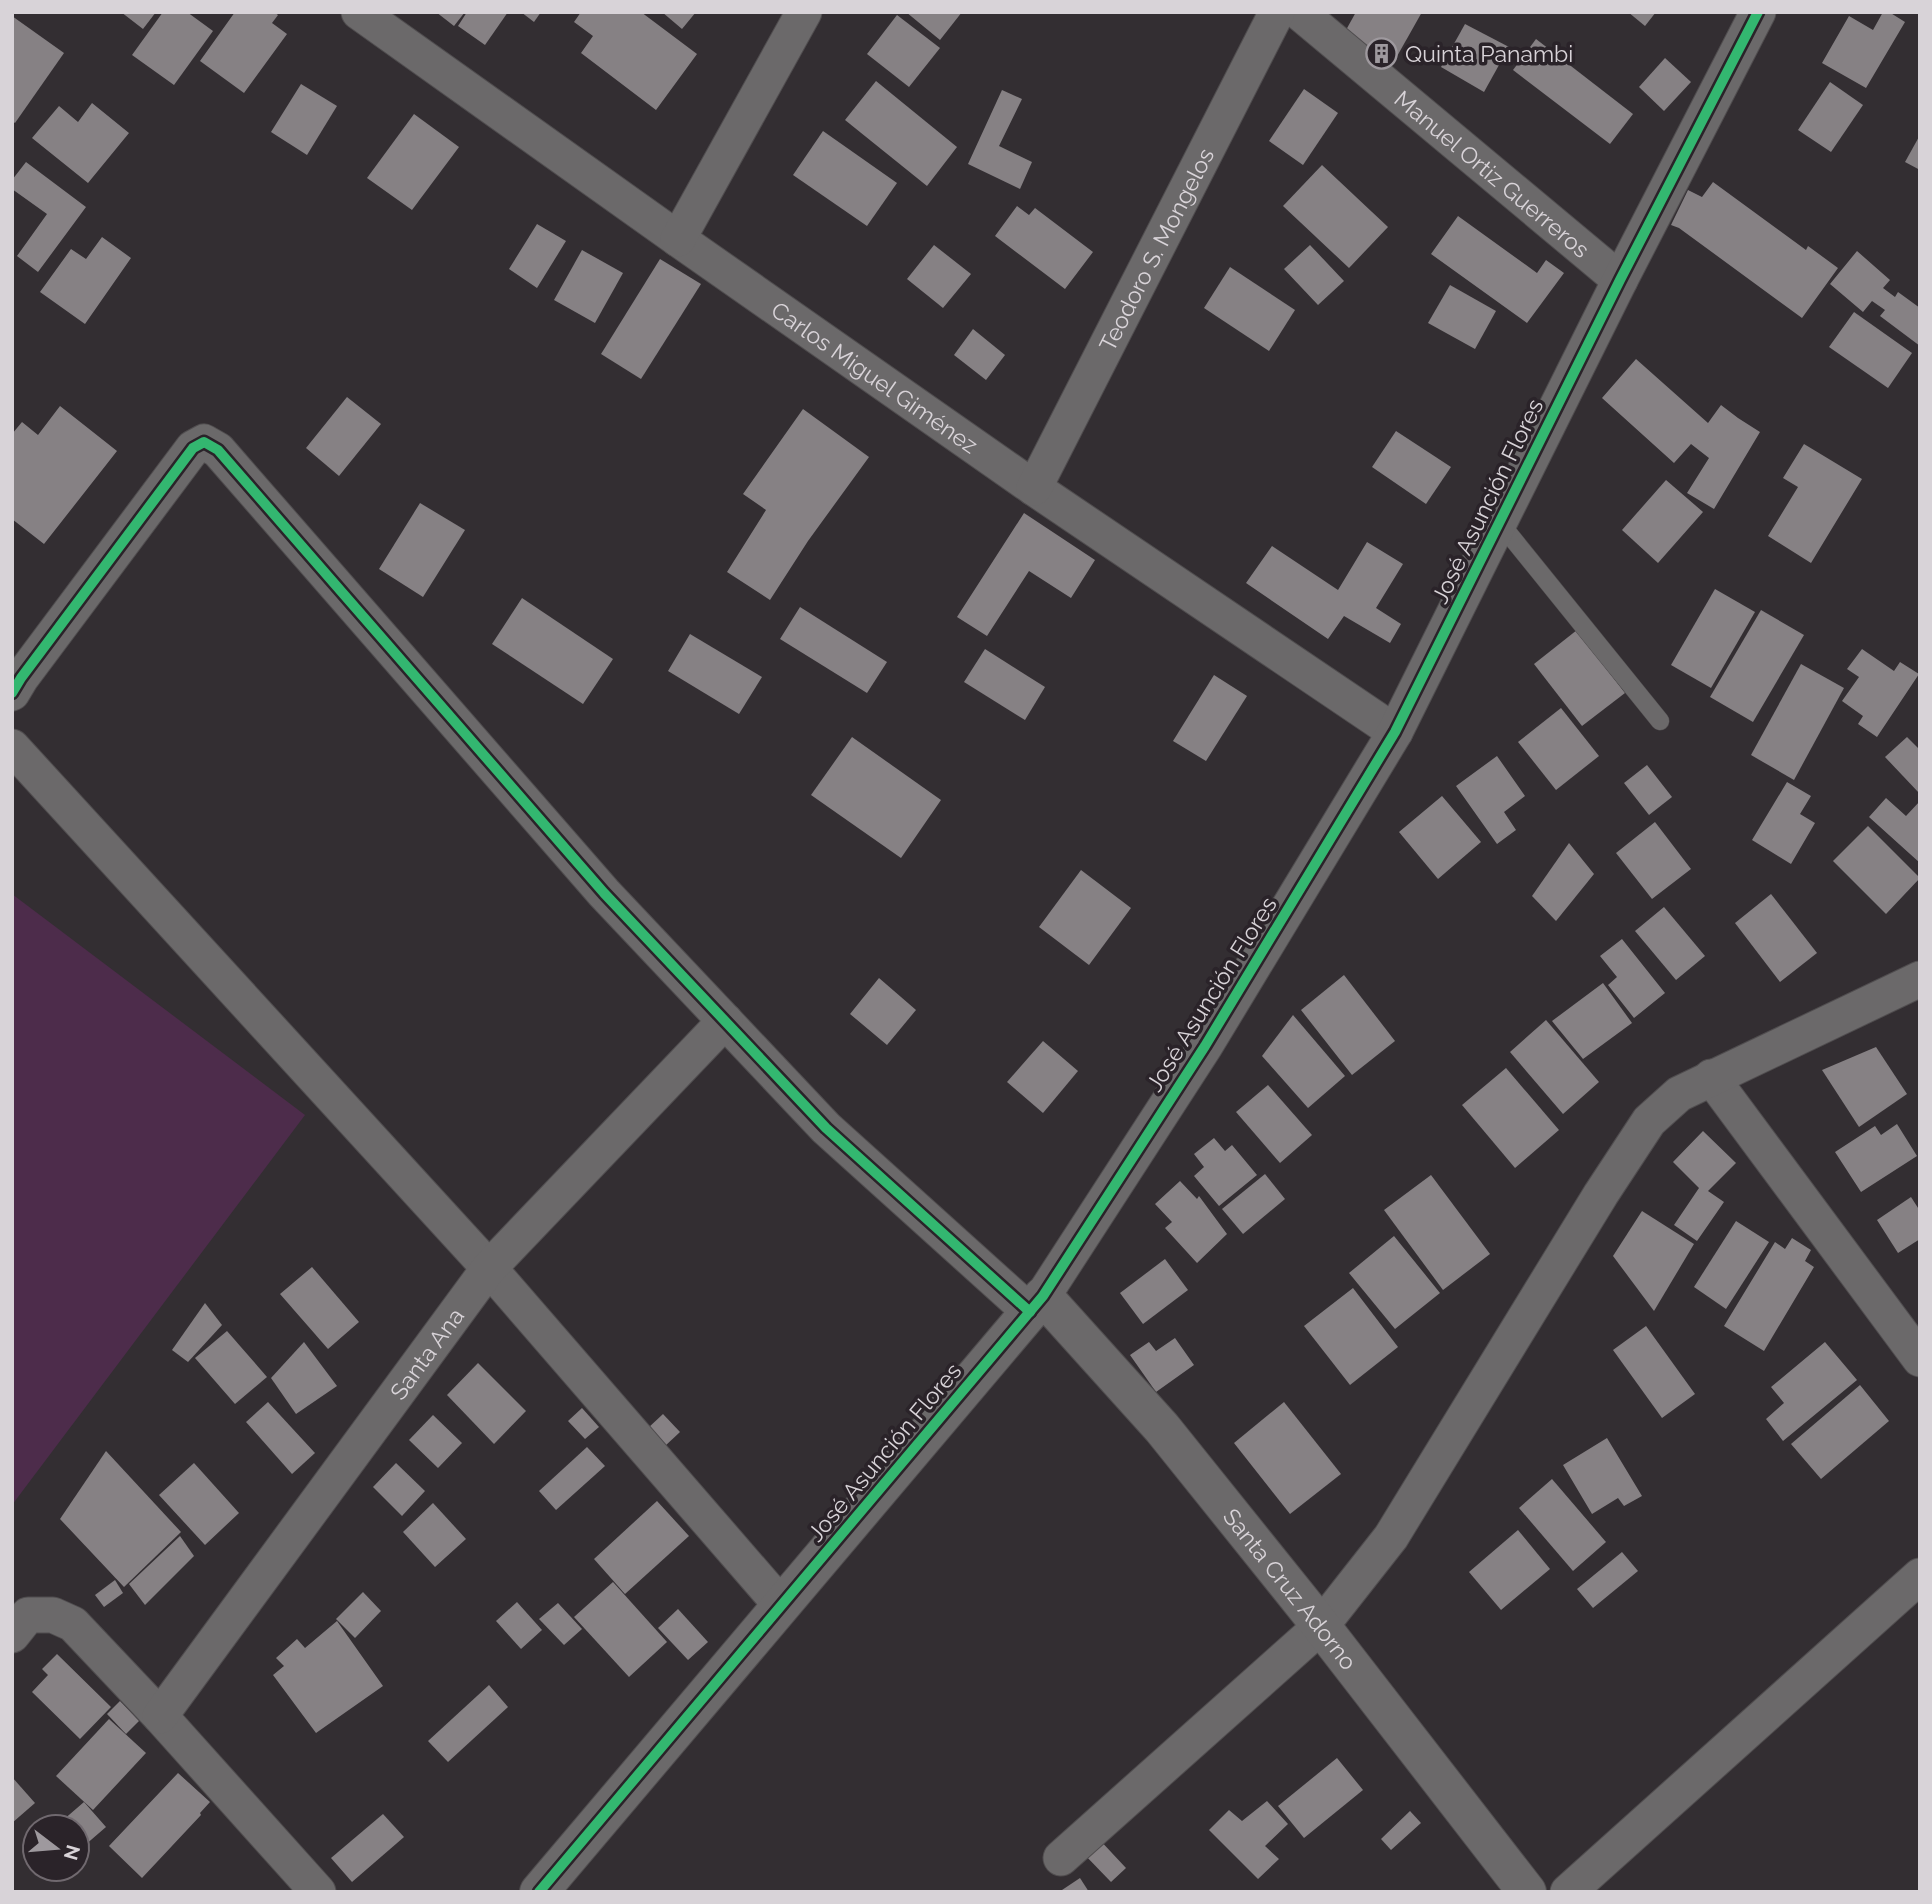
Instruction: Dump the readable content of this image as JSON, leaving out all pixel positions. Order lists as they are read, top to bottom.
{
  "streets": {
    "street": [
      "Manuel Ortiz Guerreros",
      "Teodoro S. Mongelos",
      "Carlos Miguel Giménez",
      "José Asunción Flores",
      "Santa Ana",
      "Santa Cruz Adorno"
    ]
  },
  "crossings": [
    ["Manuel Ortiz Guerreros", "José Asunción Flores"],
    ["Teodoro S. Mongelos", "Carlos Miguel Giménez"],
    ["Carlos Miguel Giménez", "José Asunción Flores"],
    ["José Asunción Flores", "Santa Cruz Adorno"]
  ],
  "places": {
    "building": ["Quinta Panambi"]
  },
  "north": "right"
}
